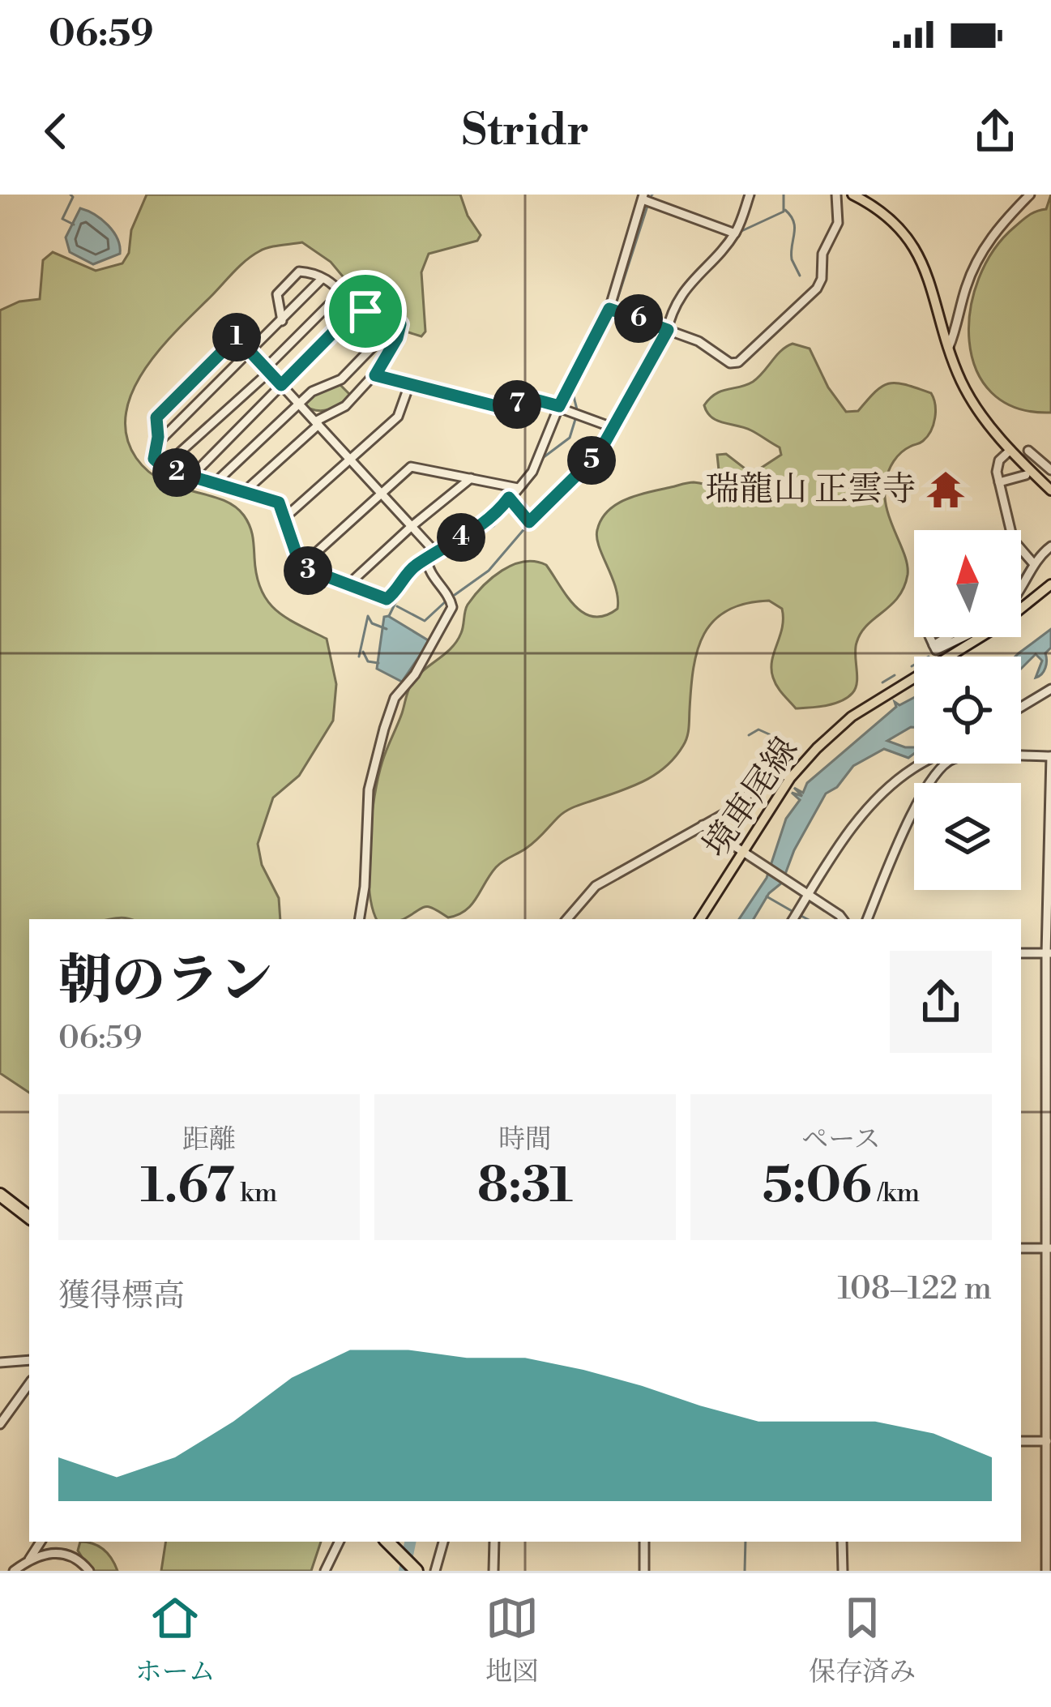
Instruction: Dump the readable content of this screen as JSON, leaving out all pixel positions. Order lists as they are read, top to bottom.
{
  "streets": {
    "main road": ["境車尾線"]
  },
  "places": {
    "temple": ["瑞龍山 正雲寺"]
  },
  "north": "top",
  "page": {
    "status": "06:59",
    "header": "Stridr",
    "pins": [
      "6",
      "1",
      "7",
      "5",
      "2",
      "4",
      "3"
    ],
    "heading": ["朝のラン", "06:59"],
    "stats": [
      ["距離", "1.67 km"],
      ["時間", "8:31"],
      ["ペース", "5:06 /km"]
    ],
    "chart": ["獲得標高", "108–122 m"],
    "tabs": ["ホーム", "地図", "保存済み"]
  }
}
